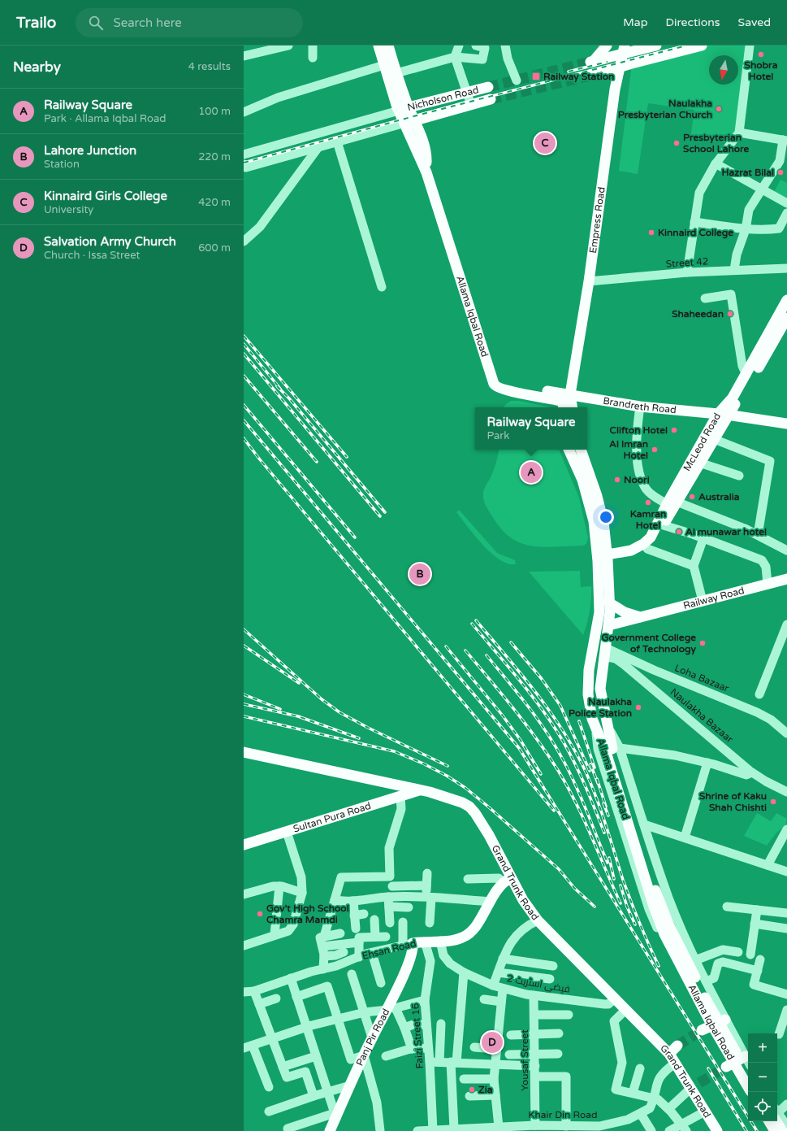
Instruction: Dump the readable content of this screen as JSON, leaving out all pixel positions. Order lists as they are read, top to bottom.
{
  "streets": {
    "main road": [
      "Nicholson Road",
      "Empress Road",
      "Allama Iqbal Road",
      "Brandreth Road",
      "McLeod Road",
      "Railway Road",
      "Sultan Pura Road",
      "Grand Trunk Road",
      "Ehsan Road",
      "Panj Pir Road"
    ],
    "street": [
      "Street 42",
      "Loha Bazaar",
      "Naulakha Bazaar",
      "فیضی اسٹریٹ 2",
      "Faizi Street 16",
      "Yousaf Street",
      "Khair Din Road"
    ]
  },
  "crossings": [
    ["Nicholson Road", "Allama Iqbal Road"],
    ["Empress Road", "Street 42"],
    ["Empress Road", "Brandreth Road"],
    ["Allama Iqbal Road", "Brandreth Road"],
    ["Allama Iqbal Road", "McLeod Road"],
    ["Allama Iqbal Road", "Railway Road"],
    ["Allama Iqbal Road", "Loha Bazaar"],
    ["Allama Iqbal Road", "Naulakha Bazaar"],
    ["Brandreth Road", "McLeod Road"],
    ["Loha Bazaar", "Naulakha Bazaar"],
    ["Sultan Pura Road", "Grand Trunk Road"],
    ["Grand Trunk Road", "Ehsan Road"],
    ["Grand Trunk Road", "فیضی اسٹریٹ 2"],
    ["Grand Trunk Road", "Khair Din Road"],
    ["Ehsan Road", "فیضی اسٹریٹ 2"],
    ["Ehsan Road", "Faizi Street 16"],
    ["Ehsan Road", "Panj Pir Road"],
    ["فیضی اسٹریٹ 2", "Yousaf Street"],
    ["Faizi Street 16", "Khair Din Road"],
    ["Yousaf Street", "Khair Din Road"]
  ],
  "places": {
    "other": [
      "Shobra Hotel",
      "Naulakha Presbyterian Church",
      "Presbyterian School Lahore",
      "Hazrat Bilal",
      "Kinnaird College",
      "Shaheedan",
      "Clifton Hotel",
      "Al Imran Hotel",
      "Noori",
      "Australia",
      "Kamran Hotel",
      "Al munawar hotel",
      "Government College of Technology",
      "Naulakha Police Station",
      "Shrine of Kaku Shah Chishti",
      "Gov't High School Chamra Mamdi",
      "Zia"
    ],
    "transit": ["Railway Station"]
  },
  "north": "bottom",
  "page": {
    "header": "Trailo",
    "search": "Search here",
    "nav": ["Map", "Directions", "Saved"],
    "heading": ["Nearby", "4 results"],
    "list": [
      {
        "mark": "A",
        "name": "Railway Square",
        "note": "Park · Allama Iqbal Road",
        "value": "100 m"
      },
      {
        "mark": "B",
        "name": "Lahore Junction",
        "note": "Station",
        "value": "220 m"
      },
      {
        "mark": "C",
        "name": "Kinnaird Girls College",
        "note": "University",
        "value": "420 m"
      },
      {
        "mark": "D",
        "name": "Salvation Army Church",
        "note": "Church · Issa Street",
        "value": "600 m"
      }
    ],
    "pins": [
      "C",
      "A",
      "B",
      "D"
    ],
    "popup": ["Railway Square", "Park"],
    "map_buttons": ["+", "−"]
  }
}
